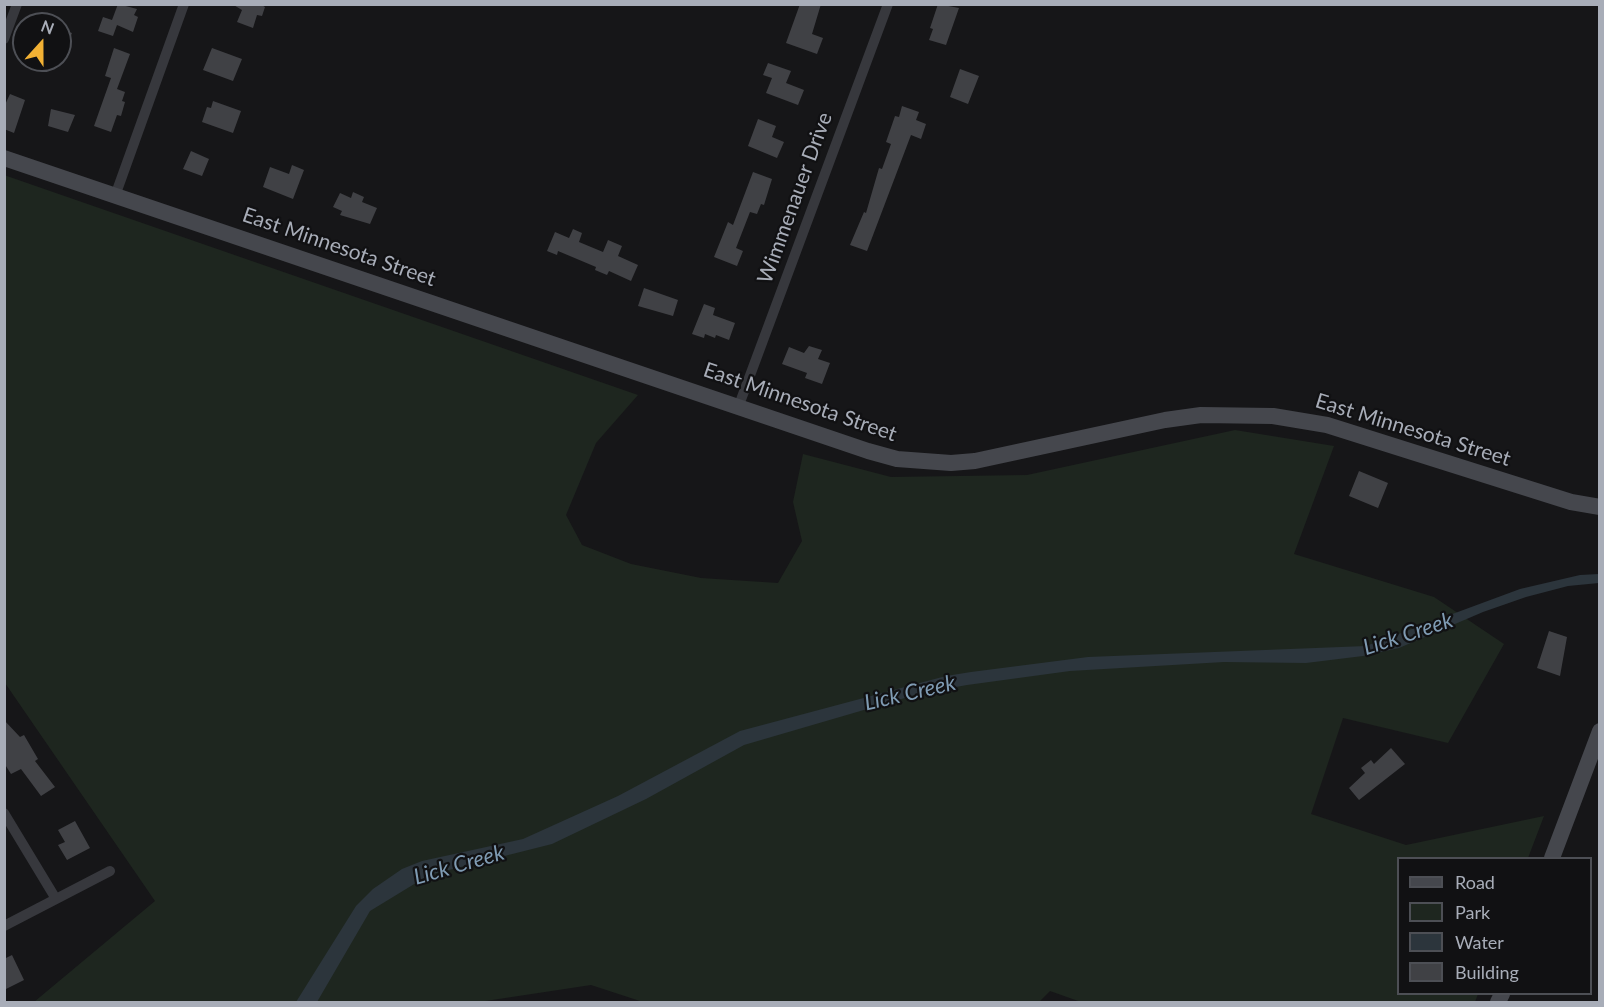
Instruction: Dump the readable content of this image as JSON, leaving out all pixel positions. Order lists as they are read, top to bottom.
{
  "streets": {
    "street": ["Wimmenauer Drive", "East Minnesota Street"]
  },
  "crossings": [
    ["Wimmenauer Drive", "East Minnesota Street"]
  ],
  "water": ["Lick Creek"],
  "legend": [
    "Road",
    "Park",
    "Water",
    "Building"
  ],
  "north": "top"
}
